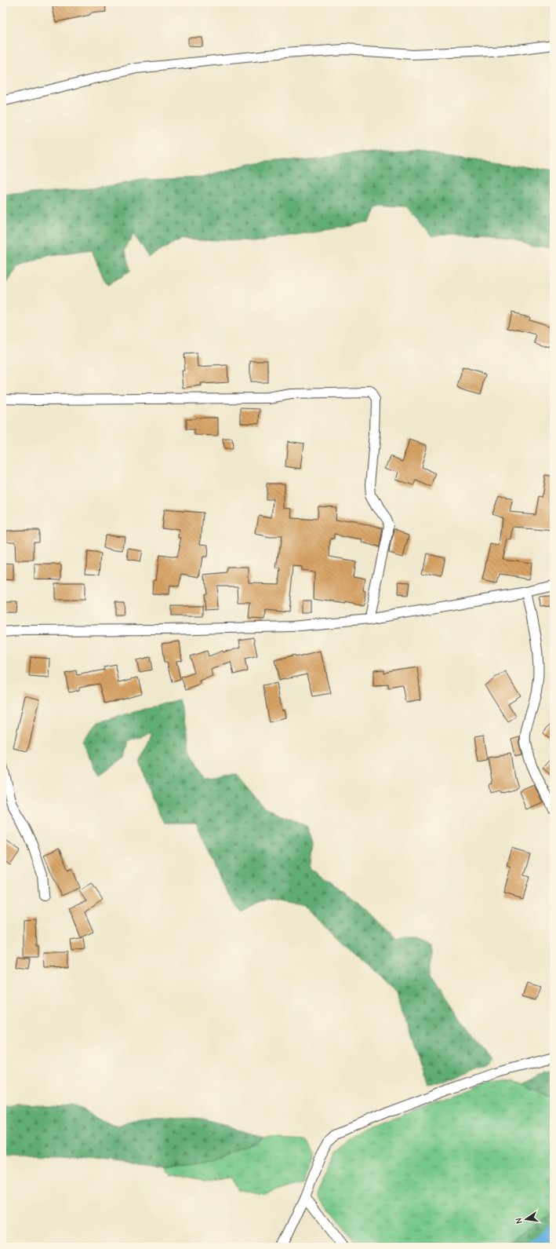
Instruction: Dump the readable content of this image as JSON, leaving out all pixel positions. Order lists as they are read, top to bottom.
{
  "north": "left"
}
